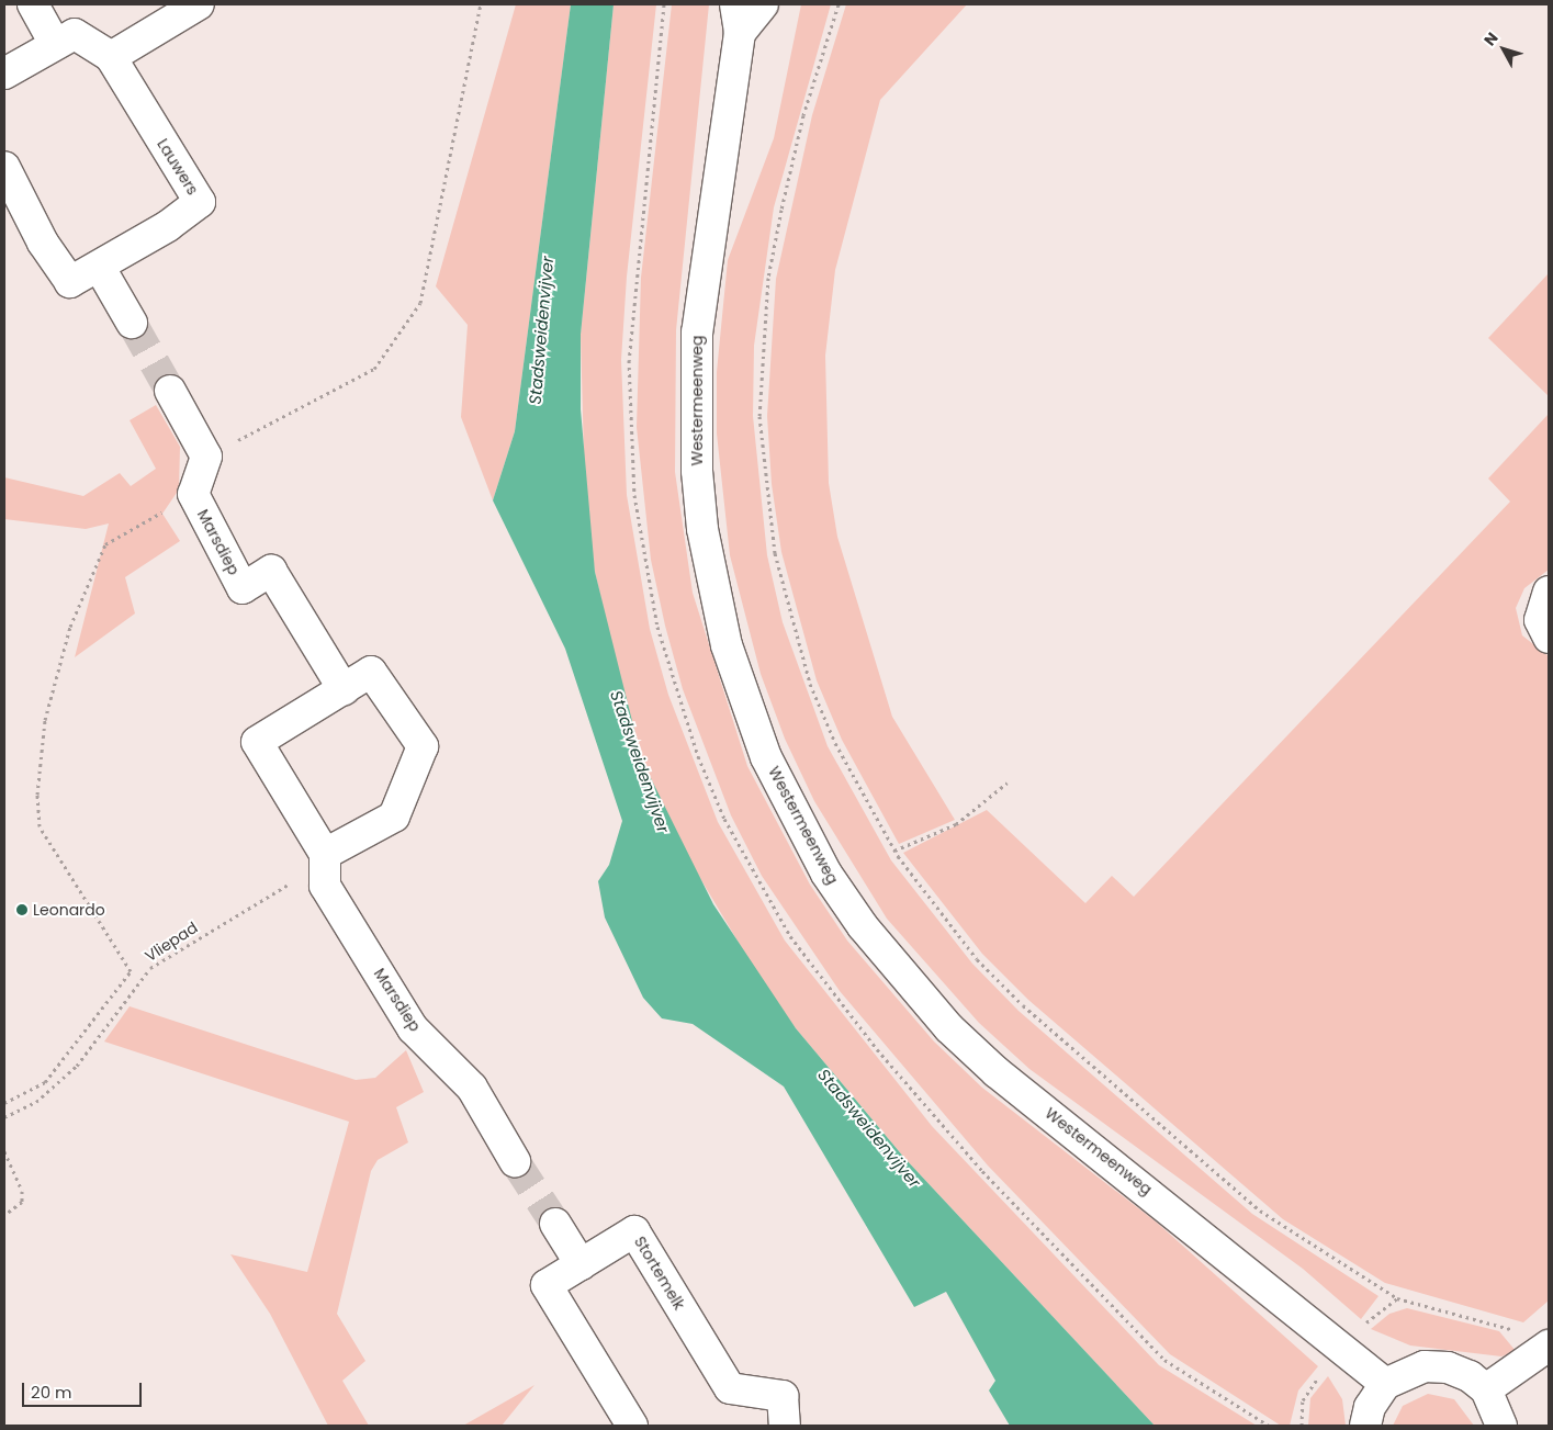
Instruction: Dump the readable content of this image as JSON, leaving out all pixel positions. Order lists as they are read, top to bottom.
{
  "streets": {
    "street": [
      "Lauwers",
      "Westermeenweg",
      "Marsdiep",
      "Stortemelk"
    ],
    "path": ["Vliepad"]
  },
  "crossings": [
    ["Marsdiep", "Vliepad"]
  ],
  "water": ["Stadsweidenvijver"],
  "places": ["Leonardo"],
  "scale_bar": "20 m",
  "north": "top left"
}
